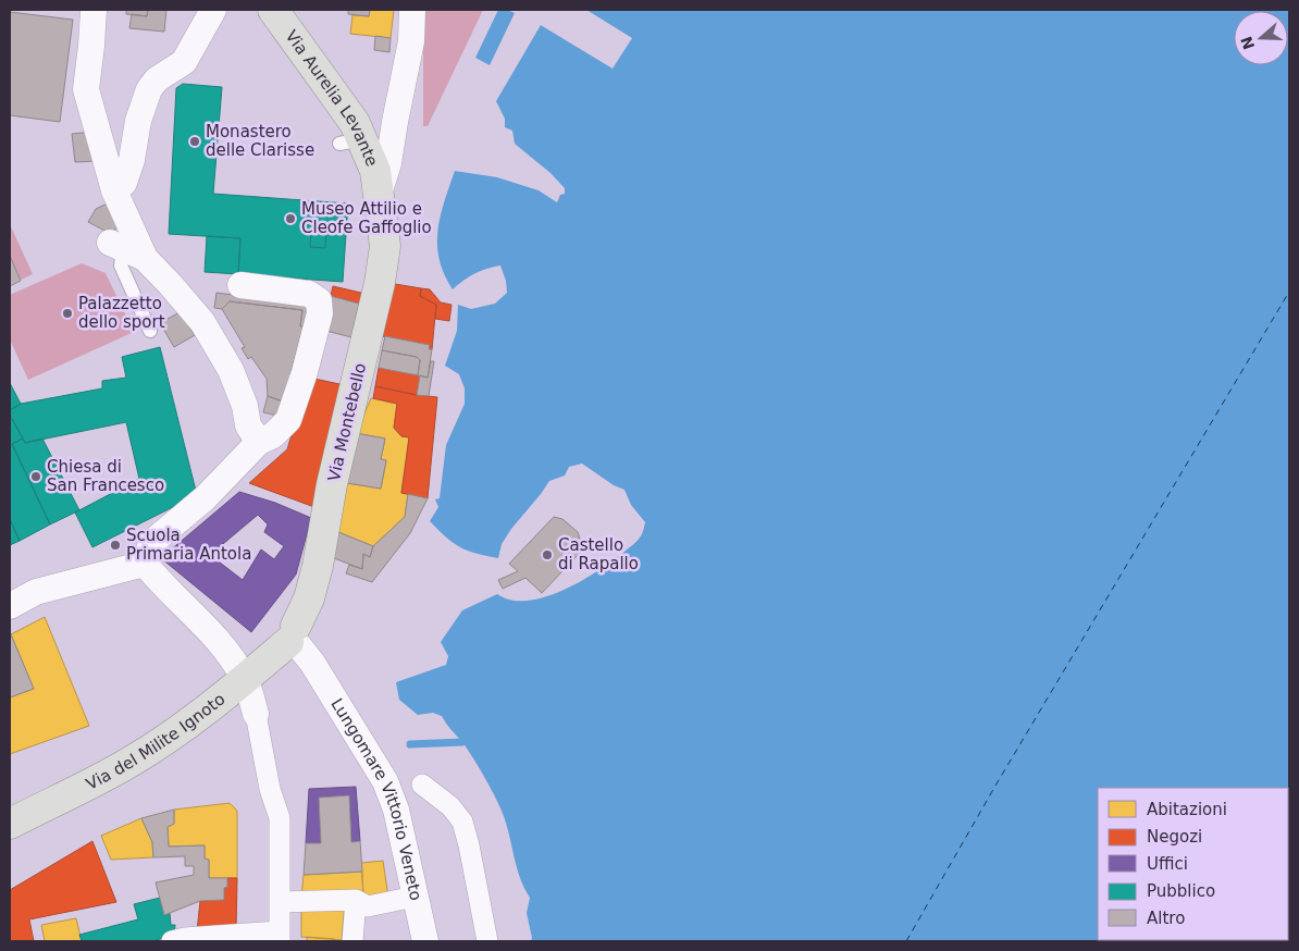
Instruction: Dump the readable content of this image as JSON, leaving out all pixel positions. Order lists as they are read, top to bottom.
{
  "streets": {
    "main road": ["Via Aurelia Levante", "Via Montebello", "Via del Milite Ignoto"],
    "street": ["Lungomare Vittorio Veneto"]
  },
  "crossings": [
    ["Via Aurelia Levante", "Via Montebello"],
    ["Via Montebello", "Via del Milite Ignoto"],
    ["Via Montebello", "Lungomare Vittorio Veneto"],
    ["Via del Milite Ignoto", "Lungomare Vittorio Veneto"]
  ],
  "places": [
    "Monastero delle Clarisse",
    "Museo Attilio e Cleofe Gaffoglio",
    "Palazzetto dello sport",
    "Chiesa di San Francesco",
    "Scuola Primaria Antola",
    "Castello di Rapallo"
  ],
  "legend": [
    "Abitazioni",
    "Negozi",
    "Uffici",
    "Pubblico",
    "Altro"
  ],
  "north": "left"
}
